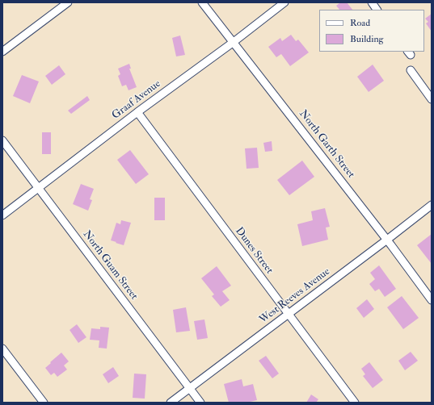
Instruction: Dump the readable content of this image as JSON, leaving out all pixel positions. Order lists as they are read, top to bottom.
{
  "streets": {
    "street": [
      "Graaf Avenue",
      "North Garth Street",
      "Dunes Street",
      "North Guam Street",
      "West Reeves Avenue"
    ]
  },
  "crossings": [
    ["Graaf Avenue", "North Garth Street"],
    ["Graaf Avenue", "Dunes Street"],
    ["Graaf Avenue", "North Guam Street"],
    ["North Garth Street", "West Reeves Avenue"],
    ["Dunes Street", "West Reeves Avenue"],
    ["North Guam Street", "West Reeves Avenue"]
  ],
  "legend": ["Road", "Building"]
}
